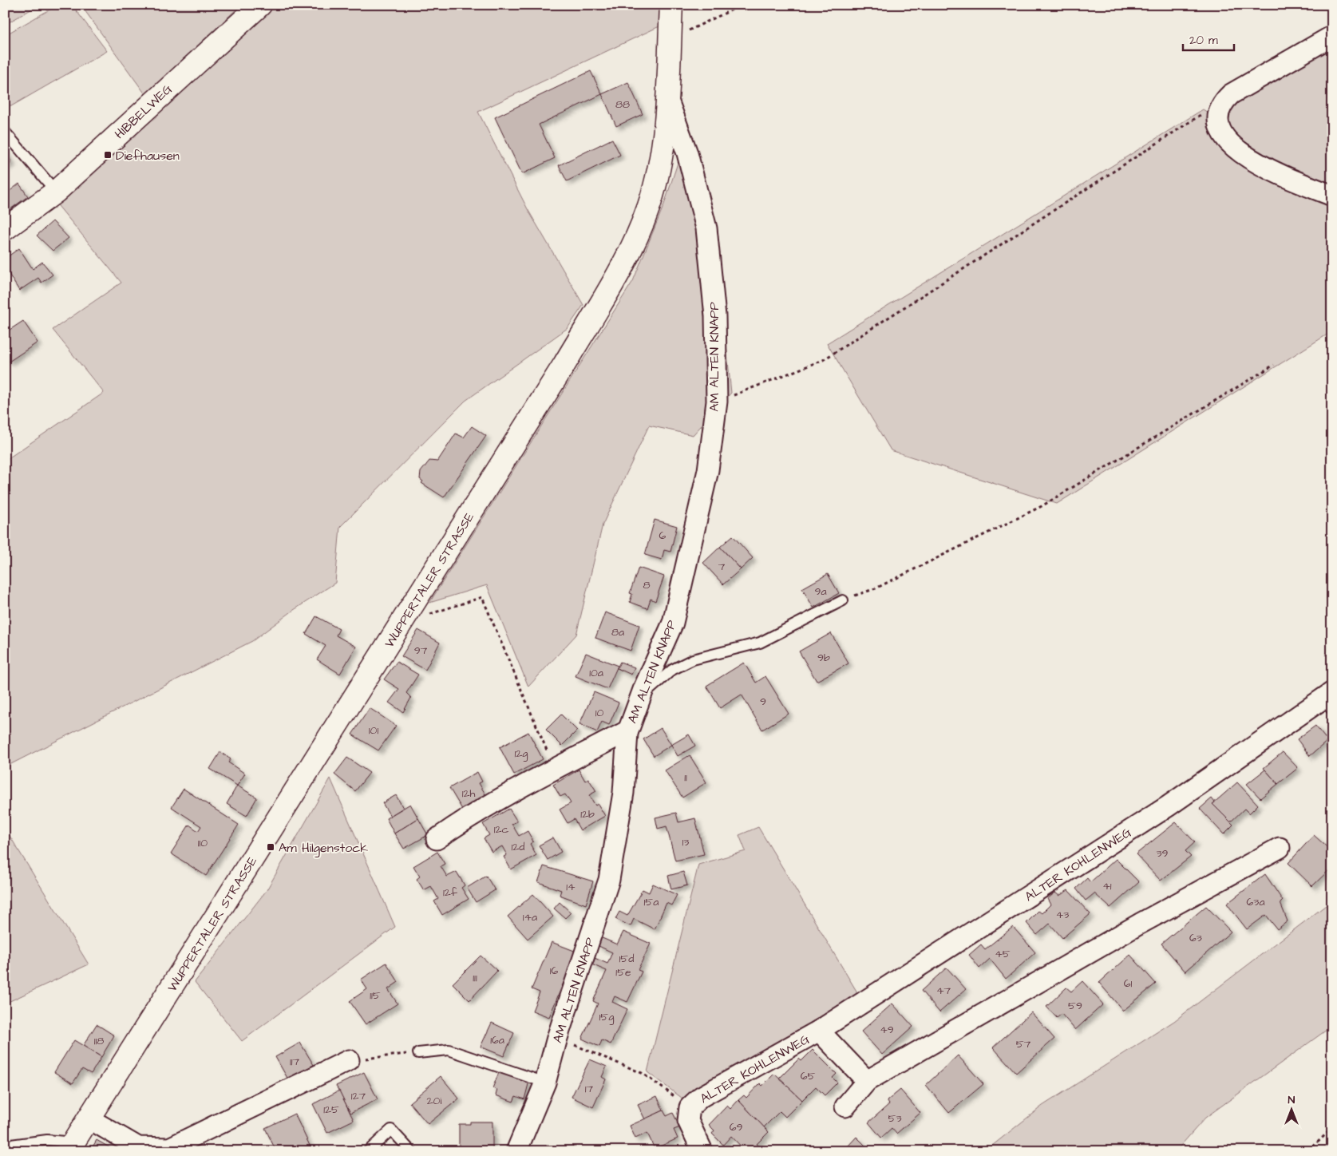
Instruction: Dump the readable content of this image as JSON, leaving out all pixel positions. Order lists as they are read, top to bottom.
{
  "streets": {
    "main road": ["HIBBELWEG", "WUPPERTALER STRASSE"],
    "street": ["AM ALTEN KNAPP", "ALTER KOHLENWEG"]
  },
  "crossings": [
    ["AM ALTEN KNAPP", "WUPPERTALER STRASSE"]
  ],
  "places": {
    "transit": ["Diefhausen", "Am Hilgenstock"]
  },
  "house_numbers": [
    "88",
    "6",
    "7",
    "8",
    "9a",
    "8a",
    "97",
    "9b",
    "10a",
    "9",
    "10",
    "101",
    "12g",
    "11",
    "12h",
    "12b",
    "12c",
    "13",
    "110",
    "12d",
    "39",
    "41",
    "14",
    "12f",
    "15a",
    "63a",
    "43",
    "14a",
    "63",
    "45",
    "15d",
    "16",
    "15e",
    "111",
    "61",
    "47",
    "115",
    "59",
    "15g",
    "49",
    "16a",
    "118",
    "57",
    "117",
    "65",
    "17",
    "127",
    "20i",
    "125",
    "53",
    "69"
  ],
  "scale_bar": "20 m",
  "north": "top"
}
